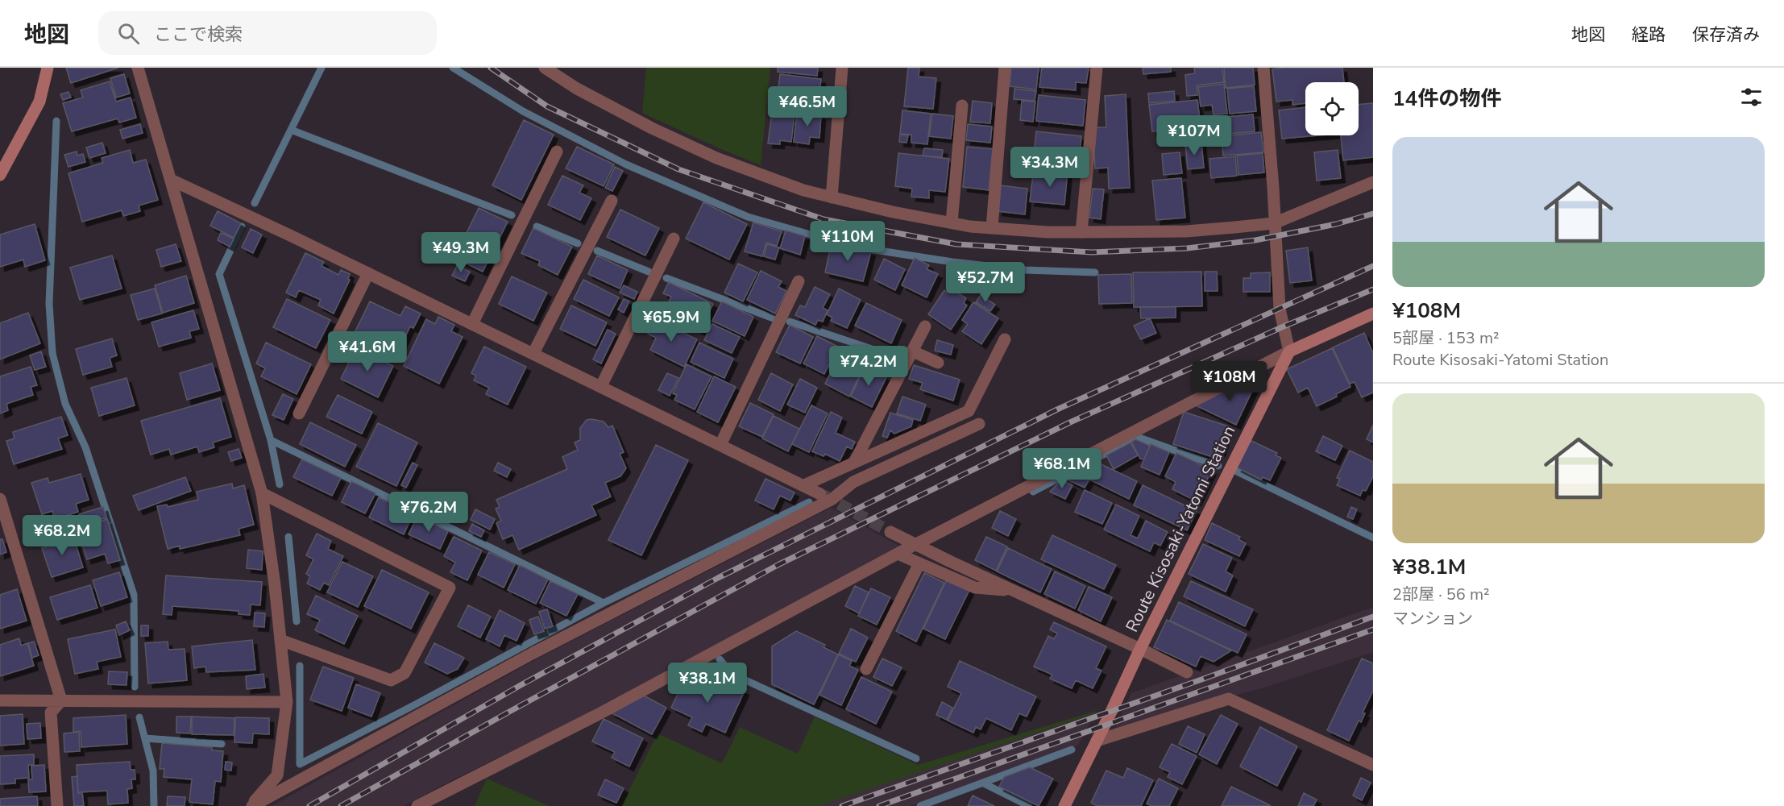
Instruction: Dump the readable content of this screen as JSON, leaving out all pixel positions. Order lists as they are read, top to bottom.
{
  "streets": {
    "main road": ["Route Kisosaki-Yatomi Station"]
  },
  "page": {
    "header": "地図",
    "search": "ここで検索",
    "nav": ["地図", "経路", "保存済み"],
    "heading": "14件の物件",
    "price": [
      "¥46.5M",
      "¥107M",
      "¥34.3M",
      "¥110M",
      "¥49.3M",
      "¥52.7M",
      "¥65.9M",
      "¥41.6M",
      "¥74.2M",
      "¥108M",
      "¥68.1M",
      "¥76.2M",
      "¥68.2M",
      "¥38.1M"
    ],
    "list": [
      {
        "name": "¥108M",
        "note": "5部屋 · 153 m² · Route Kisosaki-Yatomi Station"
      },
      {
        "name": "¥38.1M",
        "note": "2部屋 · 56 m² · マンション"
      }
    ]
  }
}
